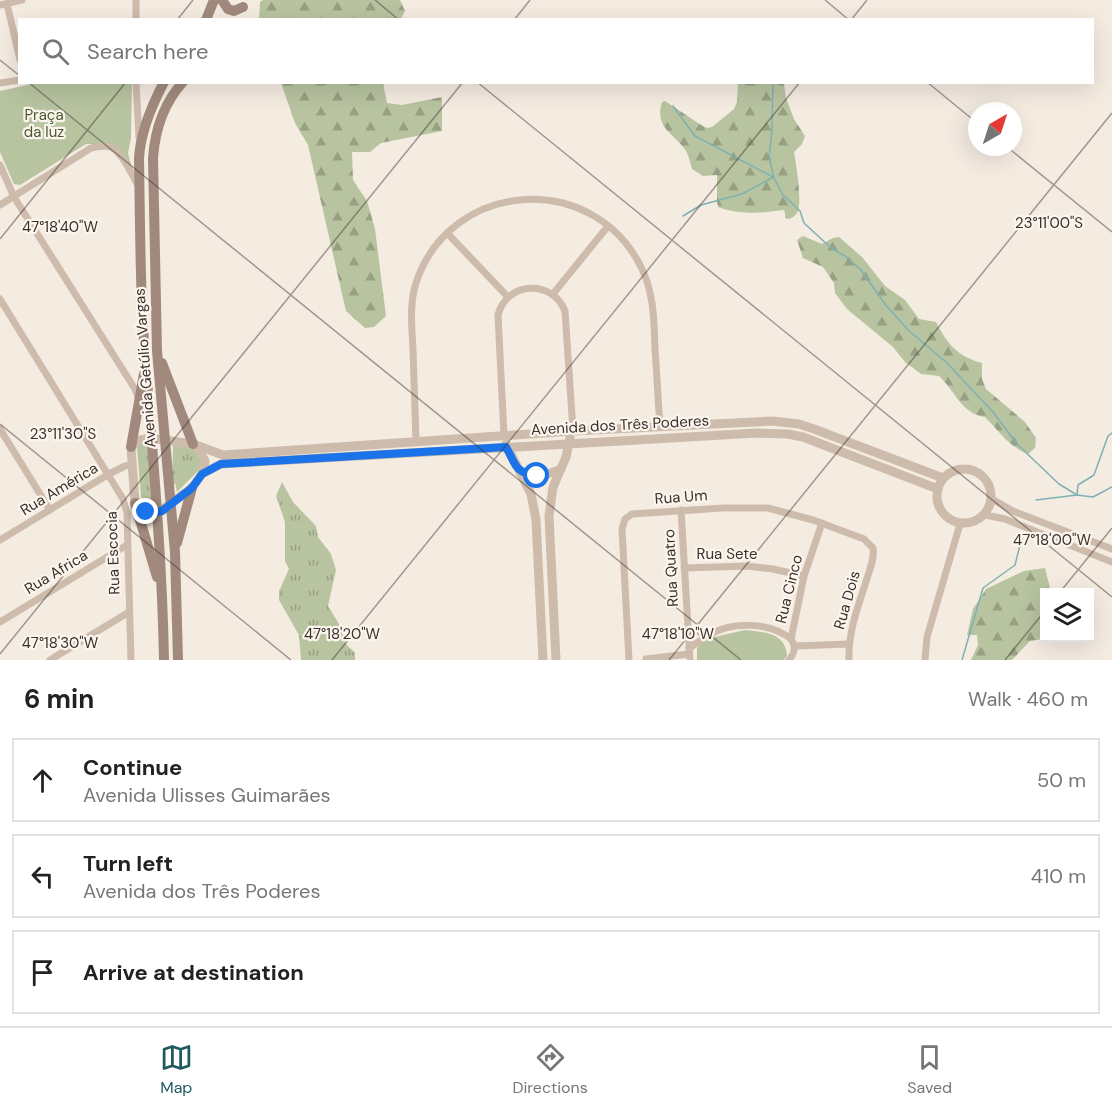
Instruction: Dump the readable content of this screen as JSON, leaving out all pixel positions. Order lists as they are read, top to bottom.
{
  "streets": {
    "main road": ["Avenida Getúlio Vargas"],
    "street": [
      "Avenida dos Três Poderes",
      "Rua América",
      "Rua Um",
      "Rua Escocia",
      "Rua Sete",
      "Rua Quatro",
      "Rua Africa",
      "Rua Cinco",
      "Rua Dois"
    ]
  },
  "crossings": [
    ["Avenida Getúlio Vargas", "Avenida dos Três Poderes"],
    ["Avenida Getúlio Vargas", "Rua América"],
    ["Rua América", "Rua Escocia"],
    ["Rua Um", "Rua Quatro"],
    ["Rua Um", "Rua Cinco"],
    ["Rua Um", "Rua Dois"],
    ["Rua Escocia", "Rua Africa"],
    ["Rua Sete", "Rua Quatro"],
    ["Rua Sete", "Rua Cinco"]
  ],
  "parks": ["Praça da luz"],
  "north": "top right",
  "page": {
    "search": "Search here",
    "heading": ["6 min", "Walk · 460 m"],
    "list": [
      ["Continue", "Avenida Ulisses Guimarães", "50 m"],
      ["Turn left", "Avenida dos Três Poderes", "410 m"],
      "Arrive at destination"
    ],
    "nav": ["Map", "Directions", "Saved"]
  },
  "coordinates": [
    "23°11'00\"S",
    "47°18'40\"W",
    "23°11'30\"S",
    "47°18'00\"W",
    "47°18'20\"W",
    "47°18'10\"W",
    "47°18'30\"W"
  ]
}
